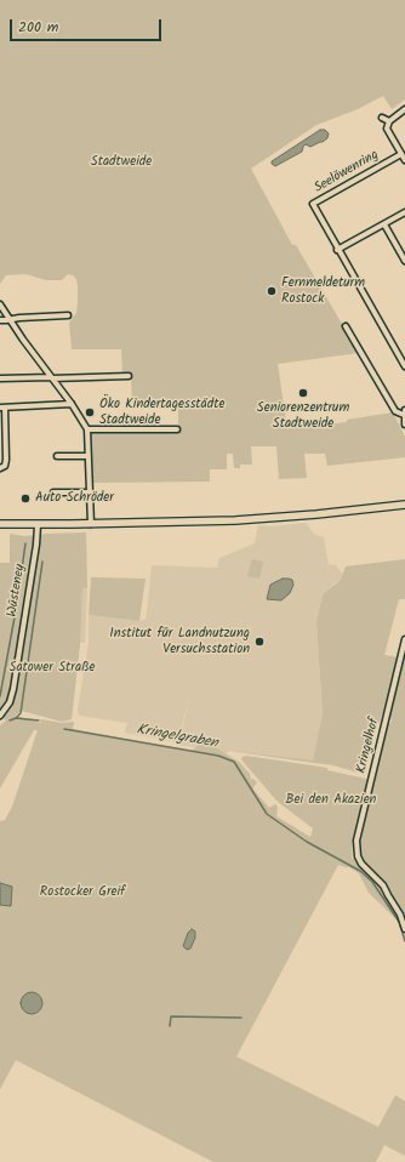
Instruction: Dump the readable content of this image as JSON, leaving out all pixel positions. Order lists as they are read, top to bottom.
{
  "streets": {
    "street": ["Seelöwenring", "Wüsteney", "Kringelhof"]
  },
  "water": ["Kringelgraben"],
  "parks": [
    "Stadtweide",
    "Satower Straße",
    "Bei den Akazien",
    "Rostocker Greif"
  ],
  "places": [
    "Fernmeldeturm Rostock",
    "Seniorenzentrum Stadtweide",
    "Öko Kindertagesstädte Stadtweide",
    "Auto Schröder",
    "Institut für Landnutzung Versuchsstation"
  ],
  "scale_bar": "200 m"
}
